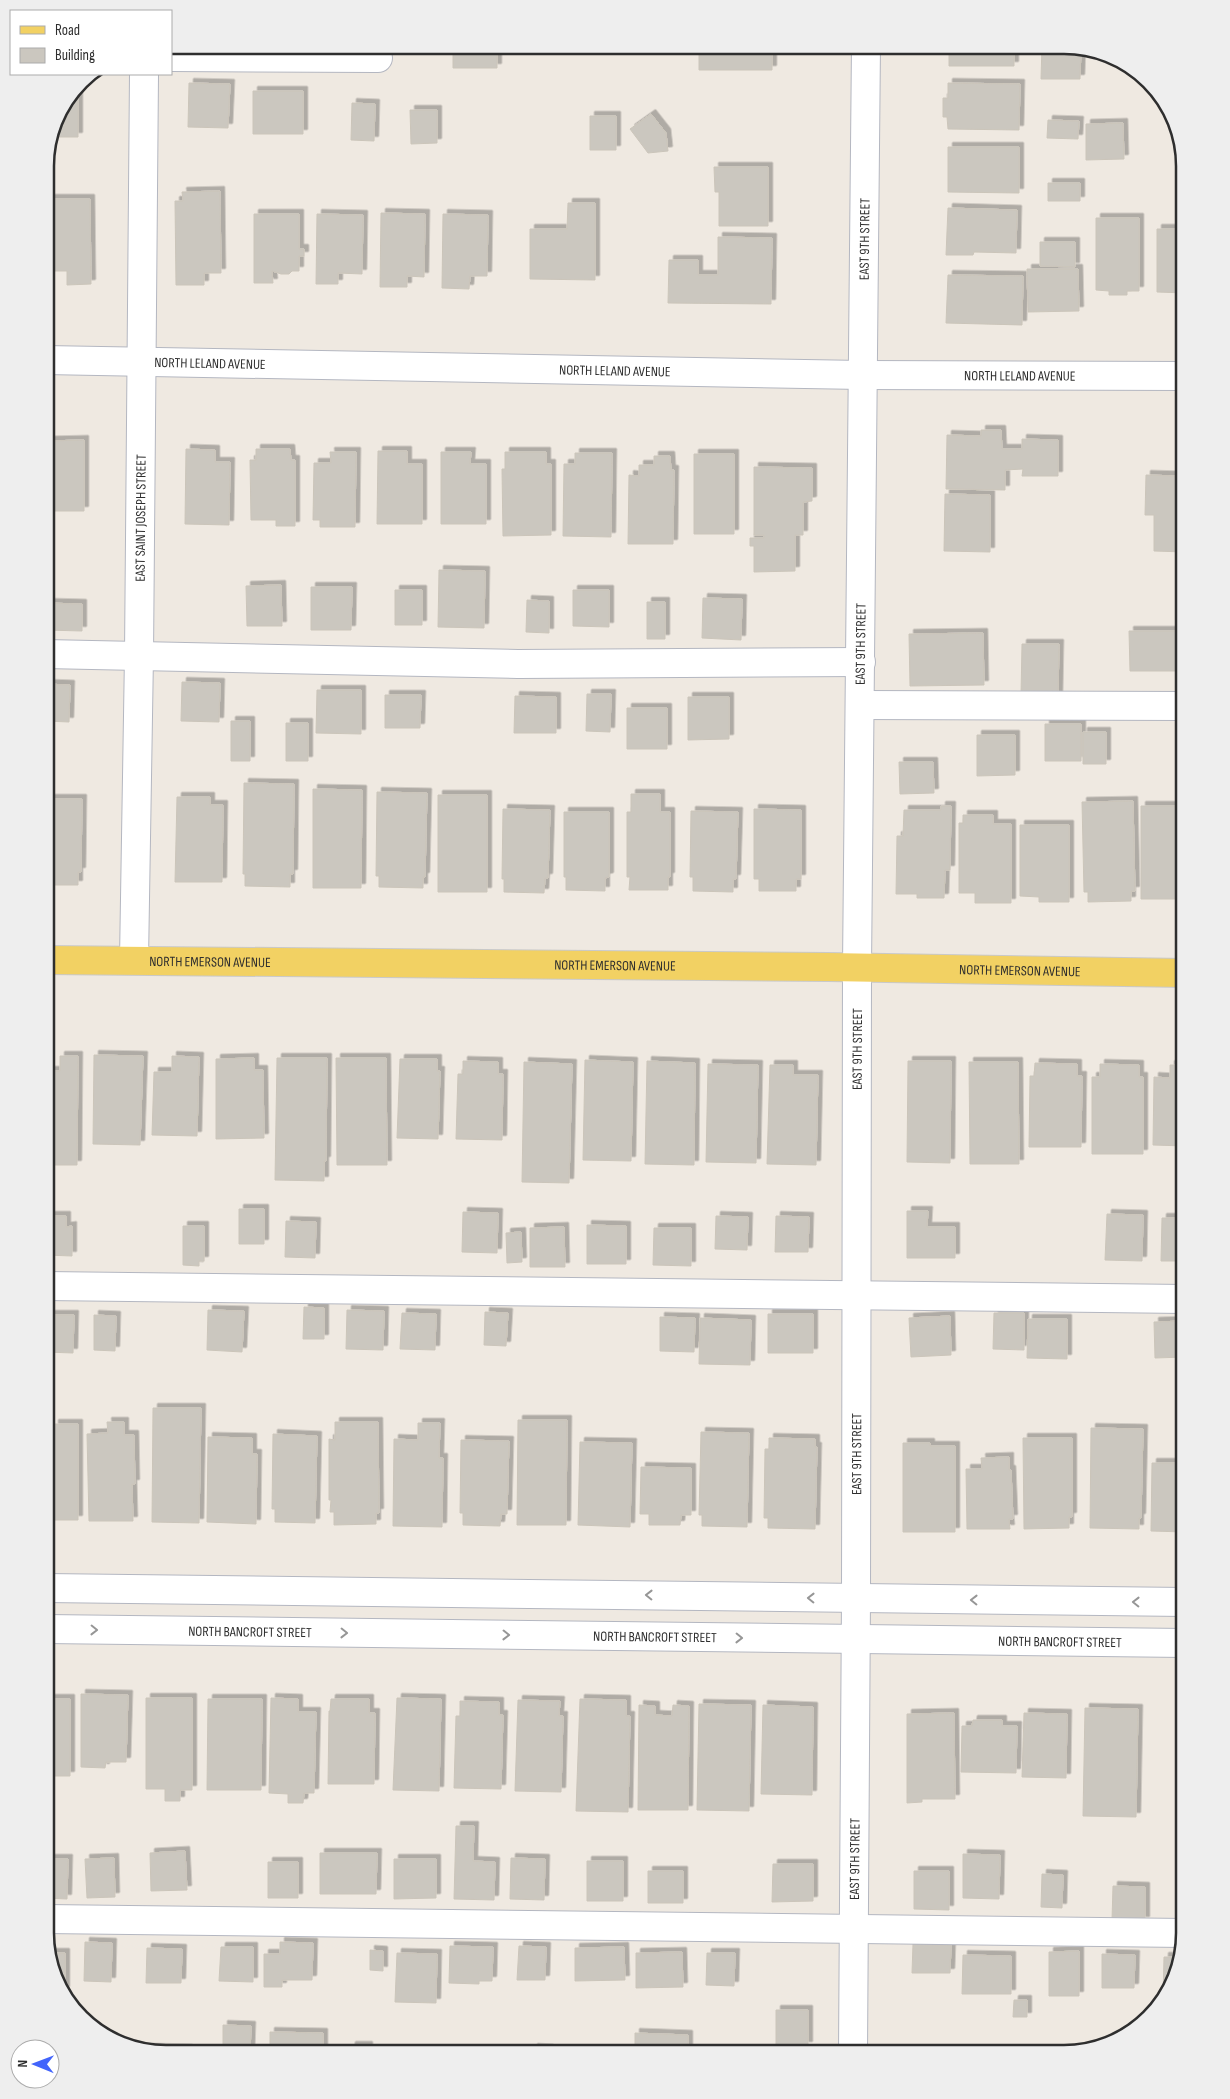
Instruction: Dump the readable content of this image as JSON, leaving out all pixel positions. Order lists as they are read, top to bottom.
{
  "streets": {
    "main road": ["NORTH EMERSON AVENUE"],
    "street": [
      "EAST 9TH STREET",
      "NORTH LELAND AVENUE",
      "EAST SAINT JOSEPH STREET",
      "NORTH BANCROFT STREET"
    ]
  },
  "crossings": [
    ["EAST 9TH STREET", "NORTH LELAND AVENUE"],
    ["EAST 9TH STREET", "NORTH EMERSON AVENUE"],
    ["EAST 9TH STREET", "NORTH BANCROFT STREET"],
    ["NORTH LELAND AVENUE", "EAST SAINT JOSEPH STREET"],
    ["EAST SAINT JOSEPH STREET", "NORTH EMERSON AVENUE"]
  ],
  "legend": ["Road", "Building"],
  "north": "left"
}
